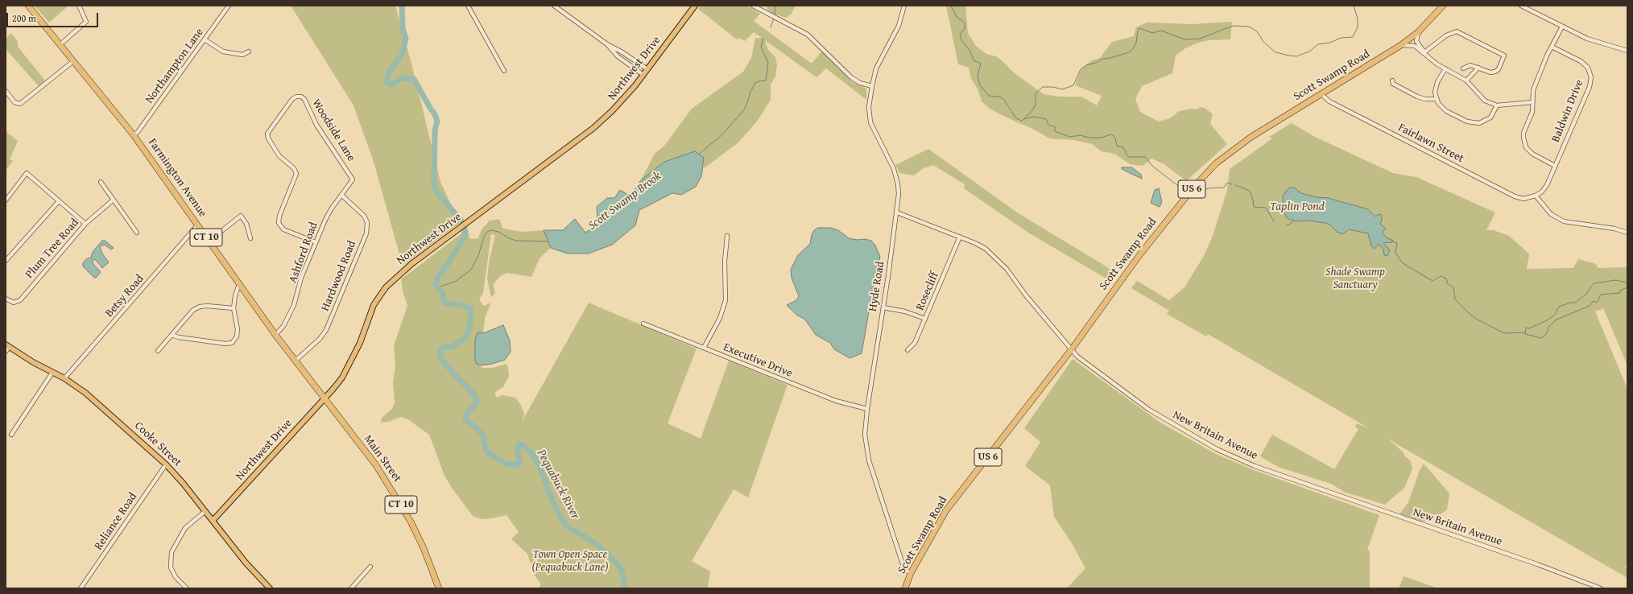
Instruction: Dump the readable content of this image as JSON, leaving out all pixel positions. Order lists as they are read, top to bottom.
{
  "streets": {
    "highway": [
      "Scott Swamp Road",
      "Farmington Avenue",
      "US 6",
      "CT 10",
      "Main Street"
    ],
    "main road": ["Northwest Drive", "Cooke Street"],
    "street": [
      "Northampton Lane",
      "Baldwin Drive",
      "Woodside Lane",
      "Fairlawn Street",
      "Plum Tree Road",
      "Ashford Road",
      "Hardwood Road",
      "Hyde Road",
      "Rosecliff",
      "Betsy Road",
      "Executive Drive",
      "New Britain Avenue",
      "Reliance Road"
    ]
  },
  "crossings": [
    ["Northampton Lane", "Farmington Avenue"],
    ["Northwest Drive", "Farmington Avenue"],
    ["Northwest Drive", "Cooke Street"],
    ["Scott Swamp Road", "Fairlawn Street"],
    ["Scott Swamp Road", "Hyde Road"],
    ["Scott Swamp Road", "New Britain Avenue"],
    ["Baldwin Drive", "Fairlawn Street"],
    ["Woodside Lane", "Ashford Road"],
    ["Farmington Avenue", "Ashford Road"],
    ["Farmington Avenue", "Hardwood Road"],
    ["Farmington Avenue", "Betsy Road"],
    ["Farmington Avenue", "Main Street"],
    ["Ashford Road", "Hardwood Road"],
    ["Hyde Road", "Executive Drive"],
    ["Hyde Road", "New Britain Avenue"],
    ["Rosecliff", "New Britain Avenue"],
    ["Betsy Road", "Cooke Street"],
    ["Cooke Street", "Reliance Road"]
  ],
  "water": ["Scott Swamp Brook", "Taplin Pond", "Pequabuck River"],
  "parks": ["Shade Swamp Sanctuary", "Town Open Space (Pequabuck Lane)"],
  "scale_bar": "200 m"
}
